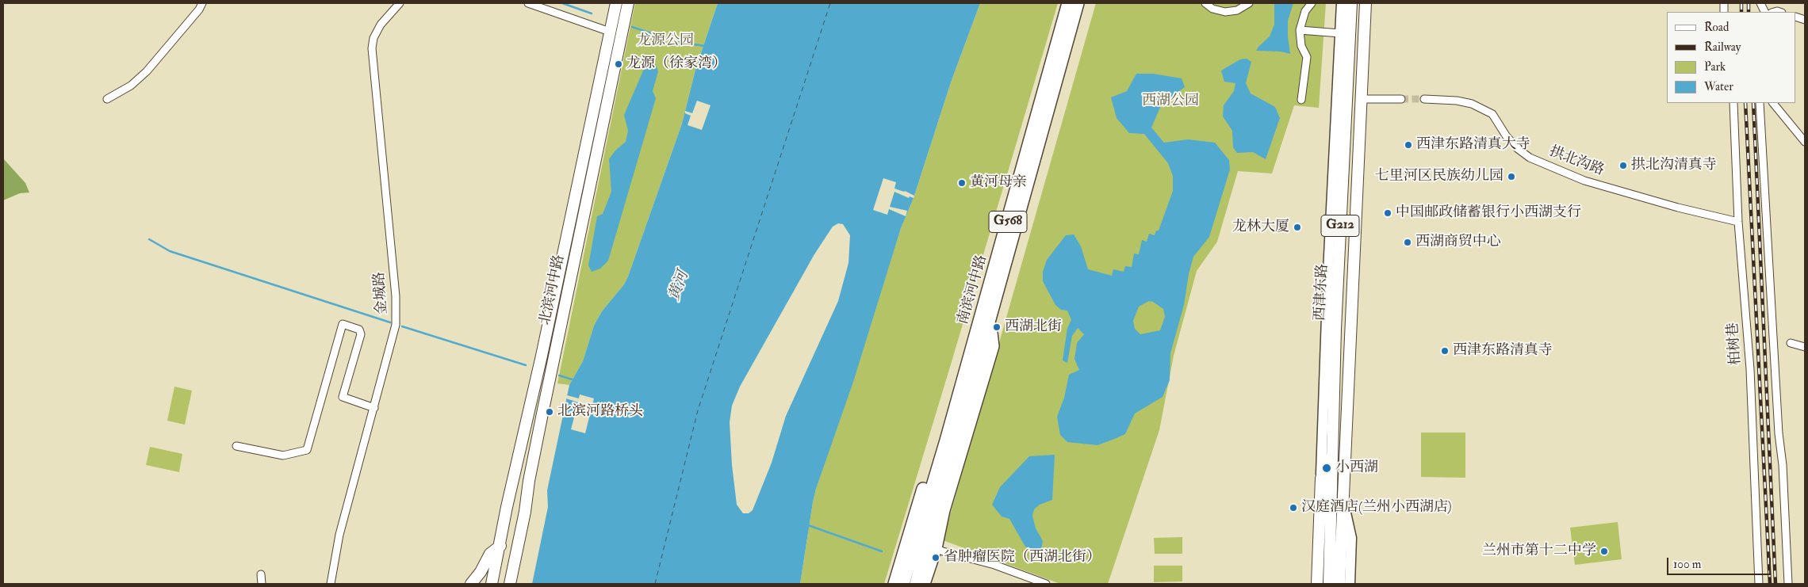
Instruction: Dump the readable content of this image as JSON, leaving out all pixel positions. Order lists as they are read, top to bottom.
{
  "streets": {
    "highway": ["G568", "南滨河中路"],
    "main road": ["G212", "北滨河中路", "西津东路"],
    "street": ["拱北沟路", "金城路", "柏树巷"]
  },
  "crossings": [
    ["拱北沟路", "柏树巷"]
  ],
  "water": ["黄河"],
  "parks": ["龙源公园", "西湖公园"],
  "places": [
    "龙源（徐家湾）",
    "西津东路清真大寺",
    "拱北沟清真寺",
    "七里河区民族幼儿园",
    "黄河母亲",
    "中国邮政储蓄银行小西湖支行",
    "龙林大厦",
    "西湖商贸中心",
    "西湖北街",
    "西津东路清真寺",
    "北滨河路桥头",
    "小西湖",
    "汉庭酒店(兰州小西湖店)",
    "兰州市第十二中学",
    "省肿瘤医院（西湖北街）"
  ],
  "legend": [
    "Road",
    "Railway",
    "Park",
    "Water"
  ],
  "scale_bar": "100 m"
}
